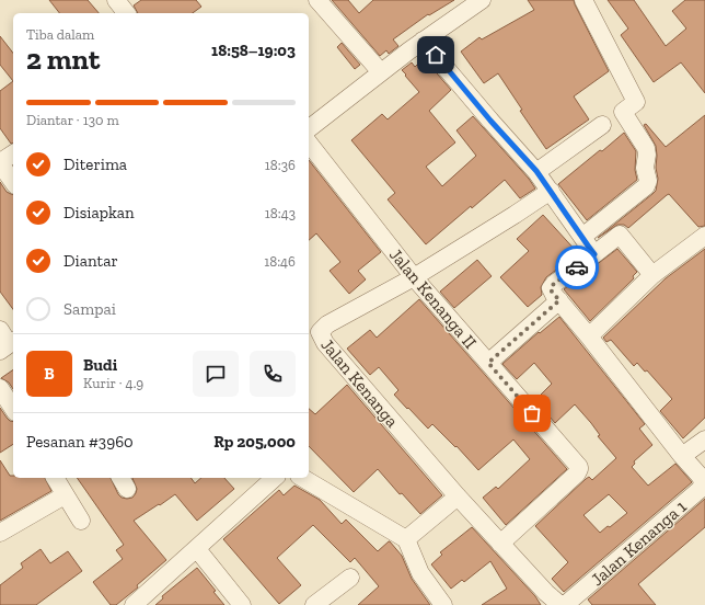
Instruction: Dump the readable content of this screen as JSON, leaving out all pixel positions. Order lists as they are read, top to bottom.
{
  "streets": {
    "street": ["Jalan Kenanga II", "Jalan Kenanga", "Jalan Kenanga 1"]
  },
  "crossings": [
    ["Jalan Kenanga II", "Jalan Kenanga"],
    ["Jalan Kenanga", "Jalan Kenanga 1"]
  ],
  "page": {
    "heading": ["2 mnt", "Tiba dalam", "18:58–19:03"],
    "panel": [
      "Budi",
      "Kurir · 4.9",
      "Pesanan #3960",
      "Rp 205,000"
    ],
    "bar": "Diantar · 130 m",
    "list": [
      ["Diterima", "18:36"],
      ["Disiapkan", "18:43"],
      ["Diantar", "18:46"],
      "Sampai"
    ],
    "round": "B"
  }
}
